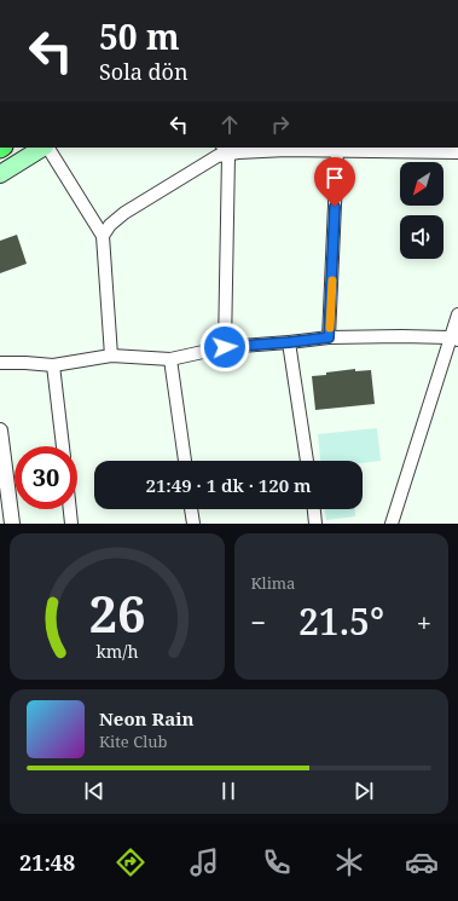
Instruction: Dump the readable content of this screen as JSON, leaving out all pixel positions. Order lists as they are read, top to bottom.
{
  "north": "bottom left",
  "page": {
    "turn": ["50 m", "Sola dön"],
    "limit": "30",
    "trip": "21:49 · 1 dk · 120 m",
    "tile": "Klima",
    "heat": ["−", "21.5°", "+"],
    "song": ["Neon Rain", "Kite Club"],
    "tabs": "21:48",
    "gauge": ["26", "km/h"]
  }
}
